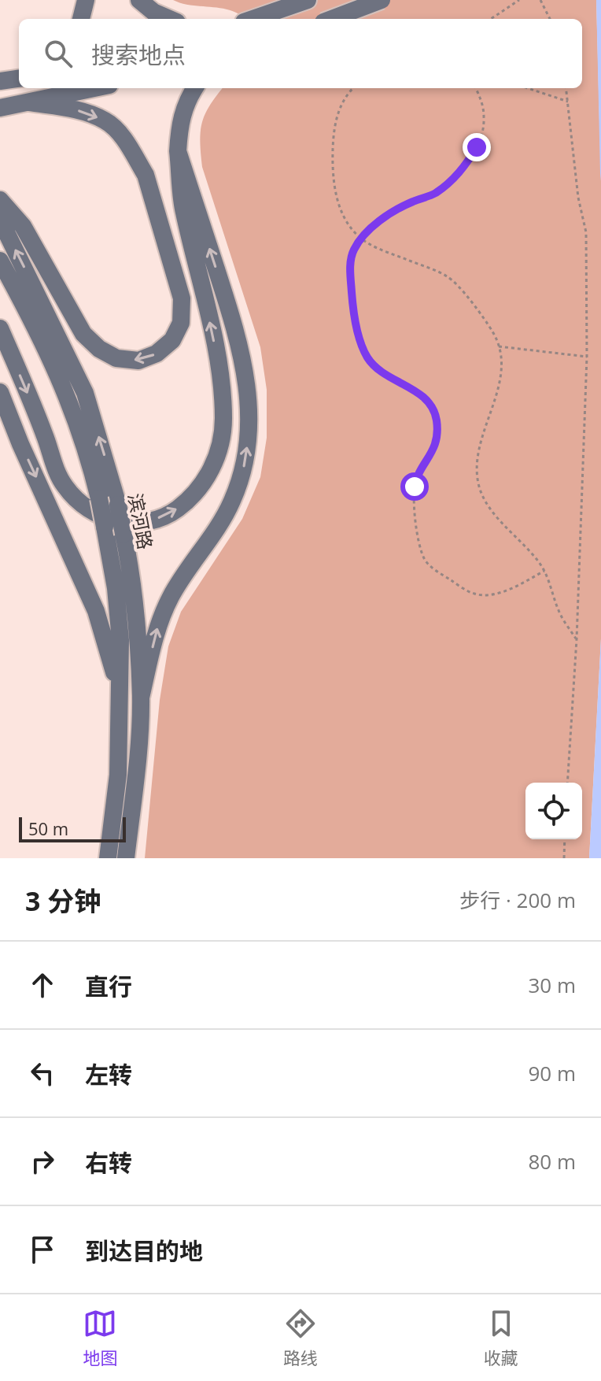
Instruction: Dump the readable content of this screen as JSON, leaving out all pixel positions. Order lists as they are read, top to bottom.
{
  "streets": {
    "main road": ["滨河路"]
  },
  "scale_bar": "50 m",
  "page": {
    "search": "搜索地点",
    "scale": "50 m",
    "heading": ["3 分钟", "步行 · 200 m"],
    "list": [
      ["直行", "30 m"],
      ["左转", "90 m"],
      ["右转", "80 m"],
      "到达目的地"
    ],
    "nav": ["地图", "路线", "收藏"]
  }
}
